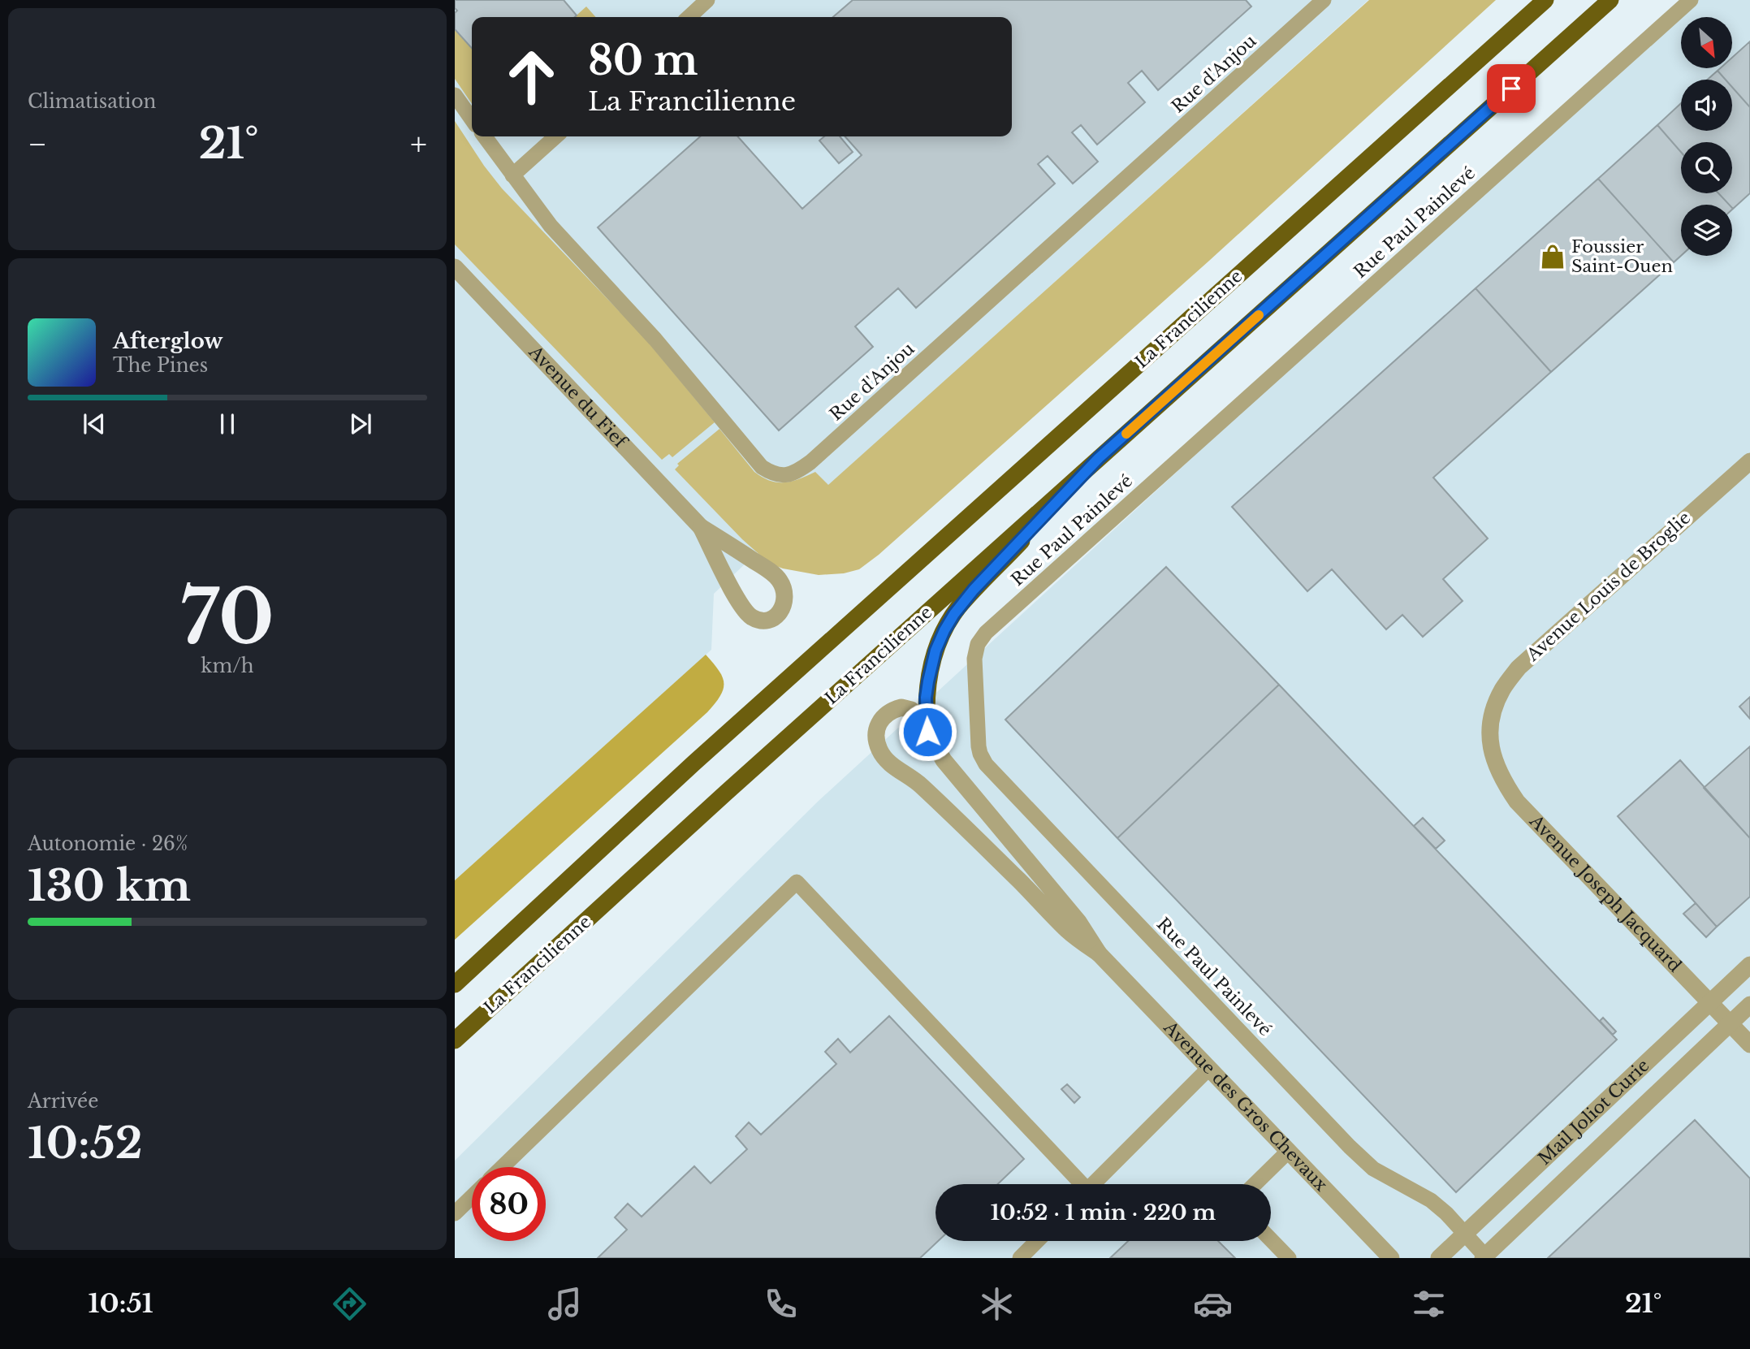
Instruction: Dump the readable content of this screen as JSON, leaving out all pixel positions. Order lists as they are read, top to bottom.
{
  "streets": {
    "highway": ["La Francilienne"],
    "street": [
      "Avenue du Fief",
      "Avenue Louis de Broglie",
      "Avenue Joseph Jacquard",
      "Avenue des Gros Chevaux",
      "Mail Joliot Curie"
    ],
    "lane": ["Rue d'Anjou", "Rue Paul Painlevé"]
  },
  "crossings": [
    ["Rue Paul Painlevé", "Mail Joliot Curie"],
    ["Avenue Louis de Broglie", "Avenue Joseph Jacquard"],
    ["Avenue Joseph Jacquard", "Mail Joliot Curie"]
  ],
  "places": {
    "shop": ["Foussier Saint-Ouen"]
  },
  "north": "bottom right",
  "page": {
    "tile": [
      "Climatisation",
      ["70", "km/h"],
      ["Autonomie · 26%", "130 km"],
      ["Arrivée", "10:52"]
    ],
    "turn": ["80 m", "La Francilienne"],
    "heat": ["−", "21°", "+"],
    "song": ["Afterglow", "The Pines"],
    "limit": "80",
    "trip": "10:52 · 1 min · 220 m",
    "tabs": ["10:51", "21°"]
  }
}
